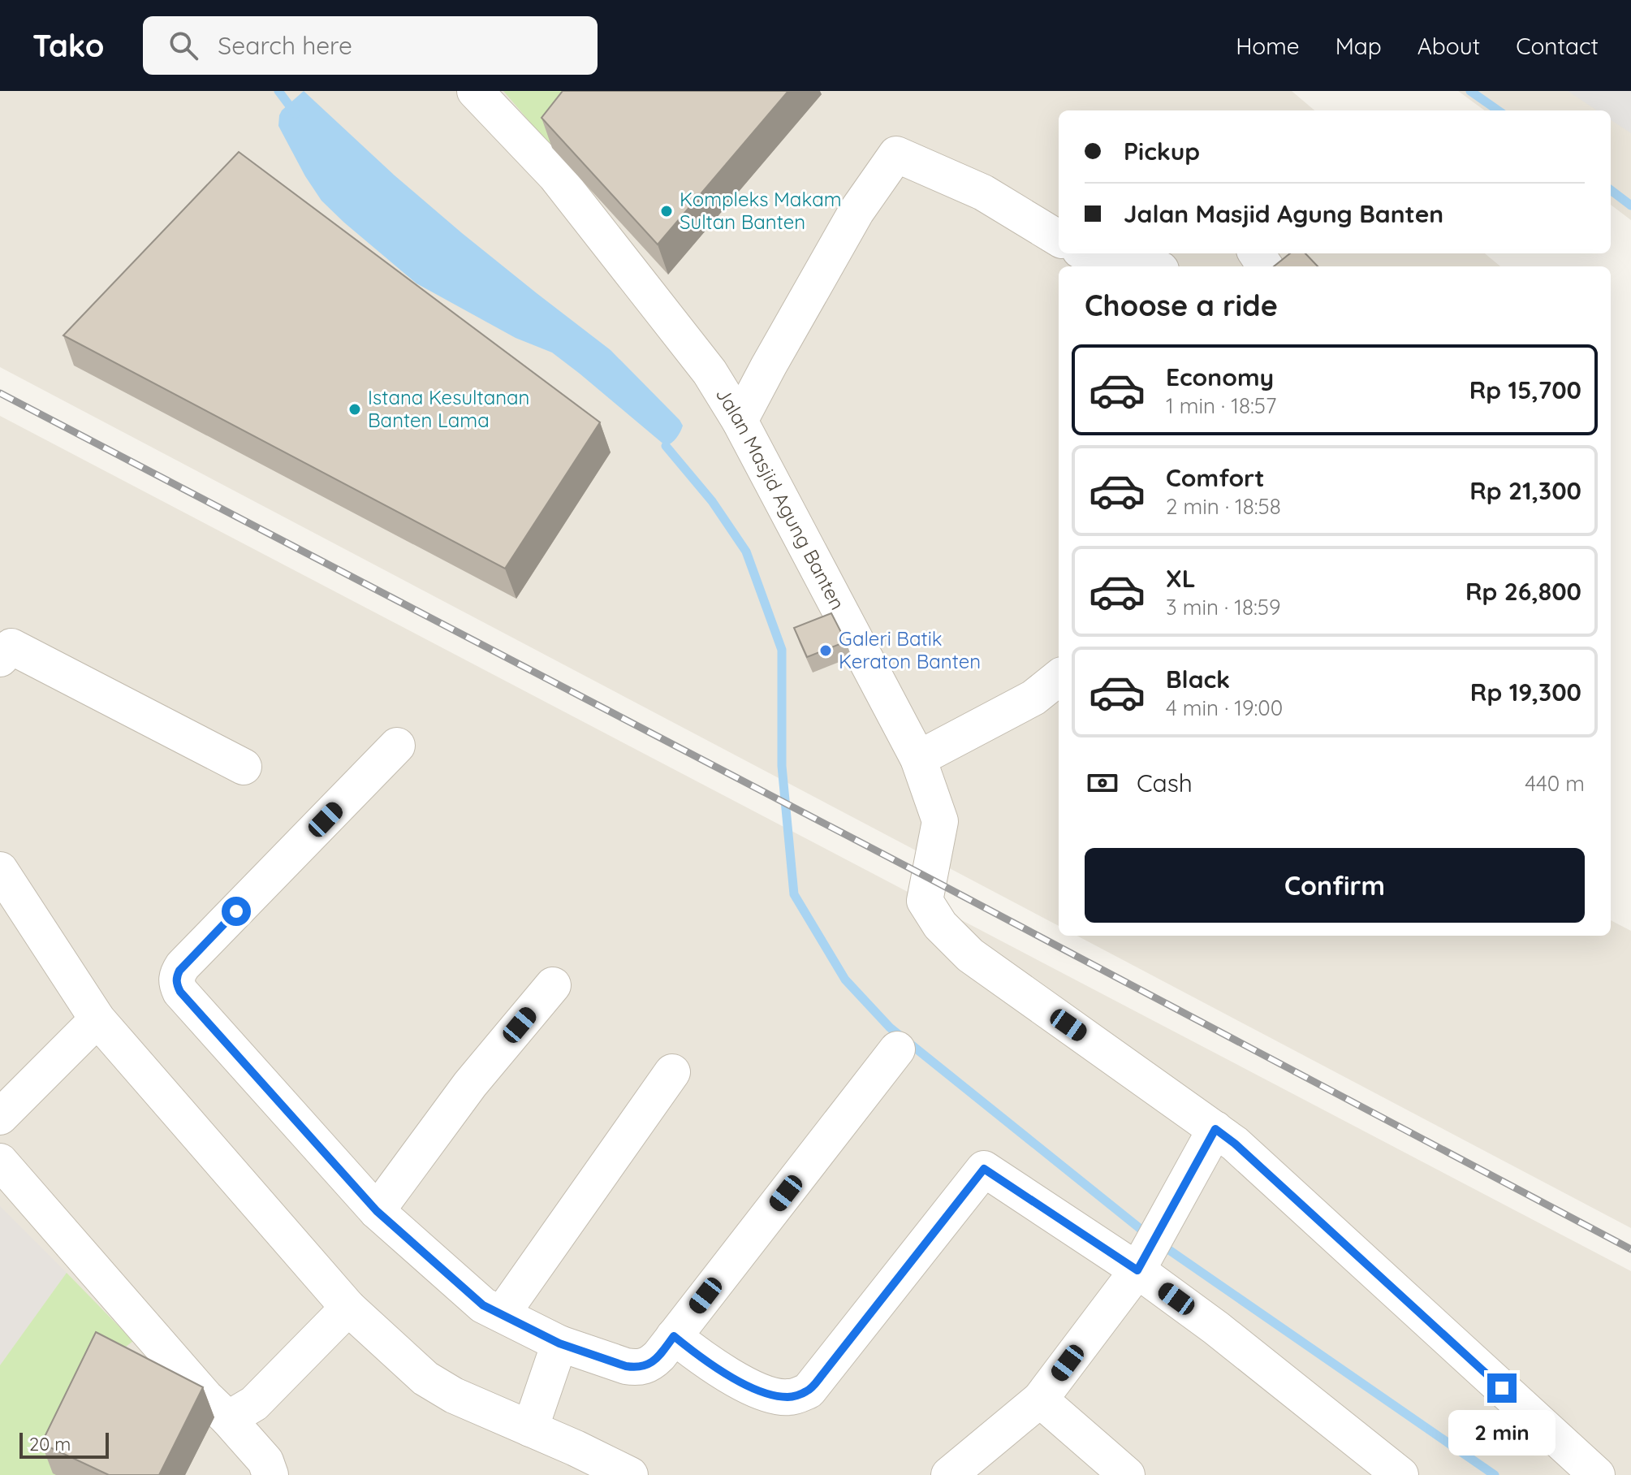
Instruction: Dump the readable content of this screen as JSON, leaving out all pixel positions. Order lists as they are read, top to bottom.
{
  "streets": {
    "street": ["Jalan Masjid Agung Banten"]
  },
  "places": ["Kompleks Makam Sultan Banten", "Istana Kesultanan Banten Lama", "Galeri Batik Keraton Banten"],
  "scale_bar": "20 m",
  "page": {
    "header": "Tako",
    "search": "Search here",
    "nav": [
      "Home",
      "Map",
      "About",
      "Contact"
    ],
    "banner": ["Pickup", "Jalan Masjid Agung Banten"],
    "heading": "Choose a ride",
    "list": [
      {
        "name": "Economy",
        "note": "1 min · 18:57",
        "value": "Rp 15,700"
      },
      {
        "name": "Comfort",
        "note": "2 min · 18:58",
        "value": "Rp 21,300"
      },
      {
        "name": "XL",
        "note": "3 min · 18:59",
        "value": "Rp 26,800"
      },
      {
        "name": "Black",
        "note": "4 min · 19:00",
        "value": "Rp 19,300"
      }
    ],
    "pay": ["Cash", "440 m"],
    "buttons": "Confirm",
    "bubble": "2 min",
    "scale": "20 m"
  }
}
